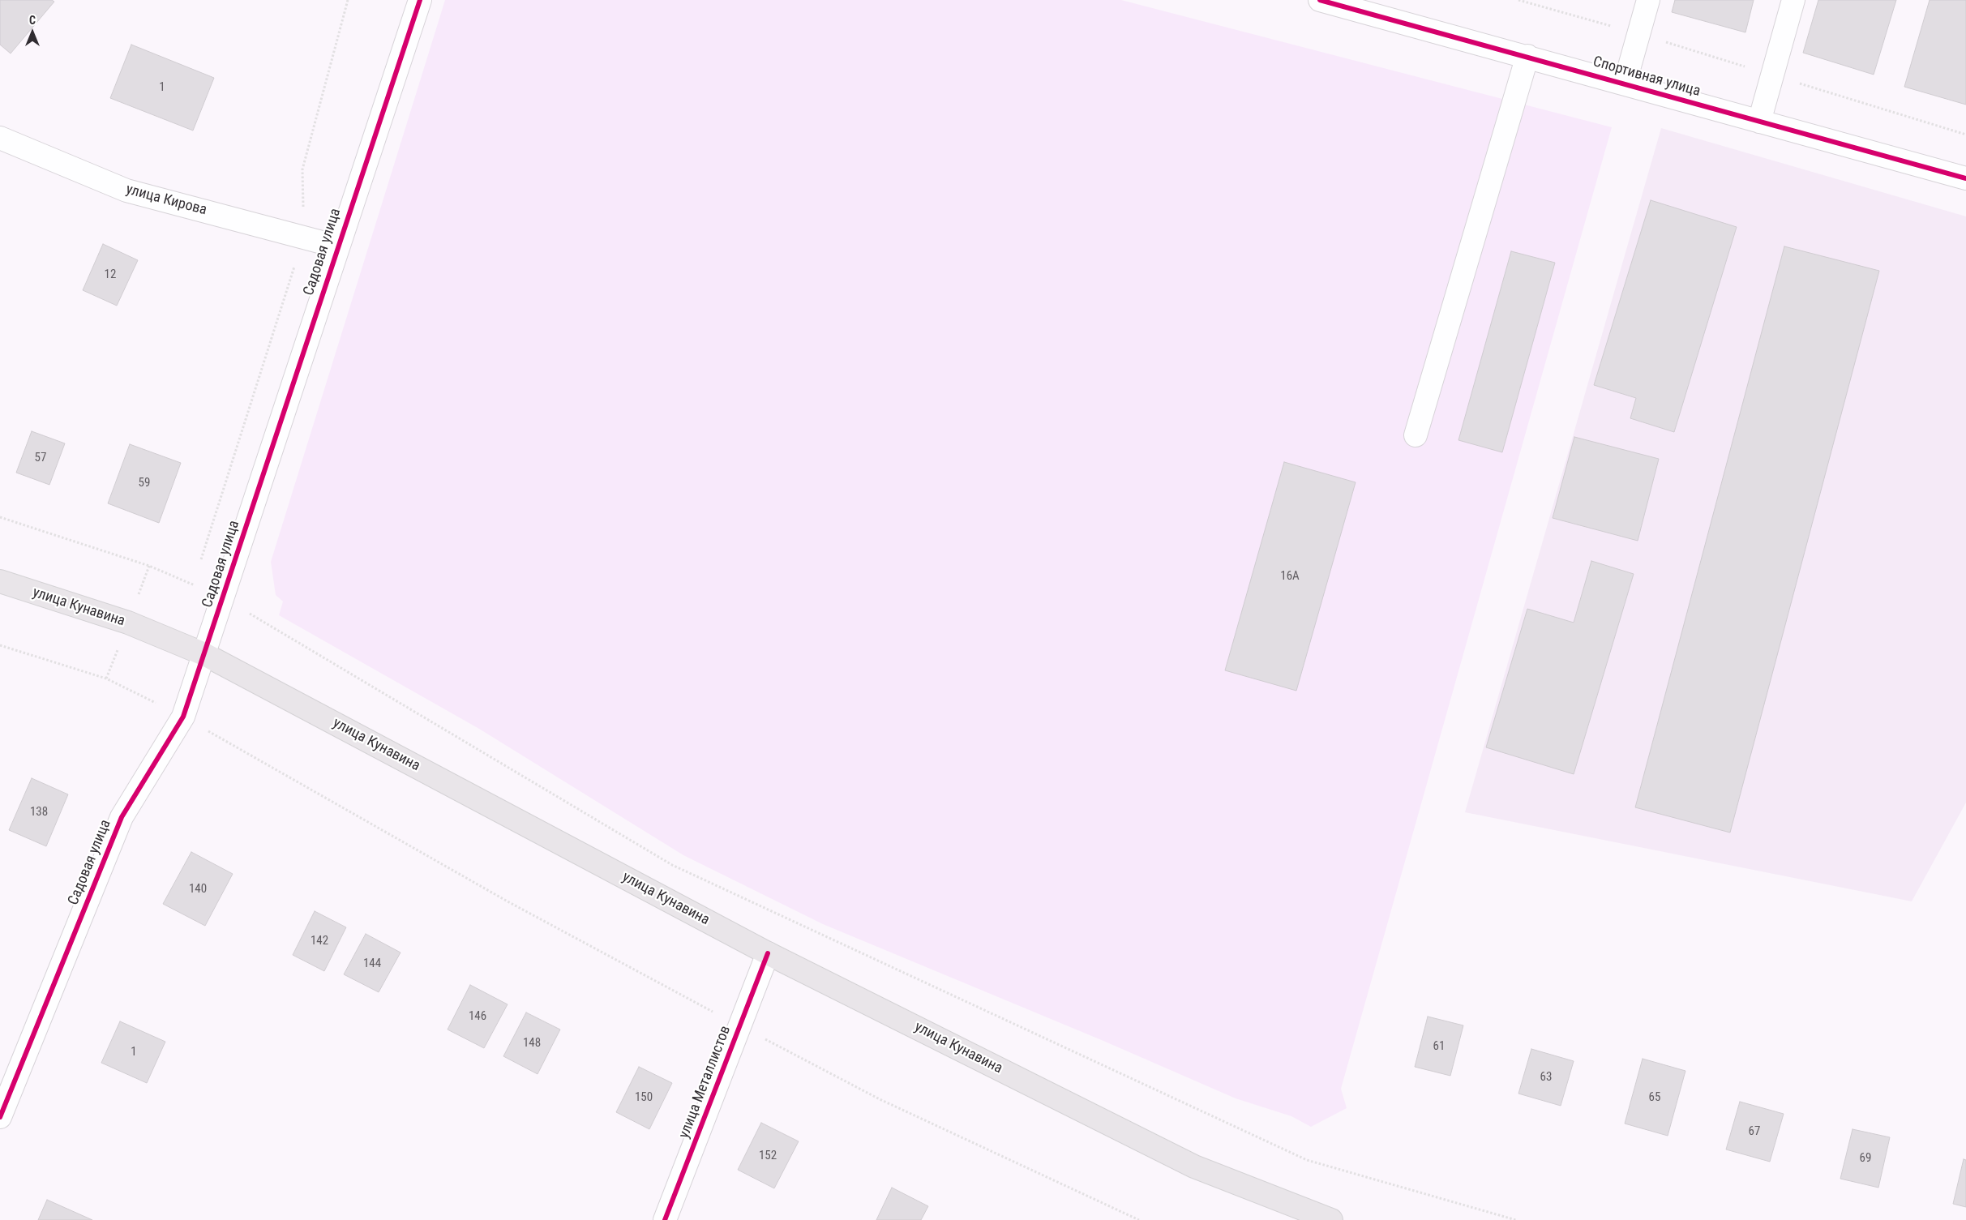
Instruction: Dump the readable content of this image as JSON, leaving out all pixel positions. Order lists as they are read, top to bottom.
{
  "streets": {
    "main road": ["улица Кунавина"],
    "street": [
      "Спортивная улица",
      "улица Кирова",
      "Садовая улица",
      "улица Металлистов"
    ]
  },
  "crossings": [
    ["улица Кирова", "Садовая улица"],
    ["Садовая улица", "улица Кунавина"],
    ["улица Кунавина", "улица Металлистов"]
  ],
  "house_numbers": [
    "1",
    "12",
    "57",
    "59",
    "16А",
    "138",
    "140",
    "142",
    "144",
    "146",
    "148",
    "61",
    "1",
    "63",
    "150",
    "65",
    "67",
    "152",
    "69"
  ],
  "north": "top"
}
